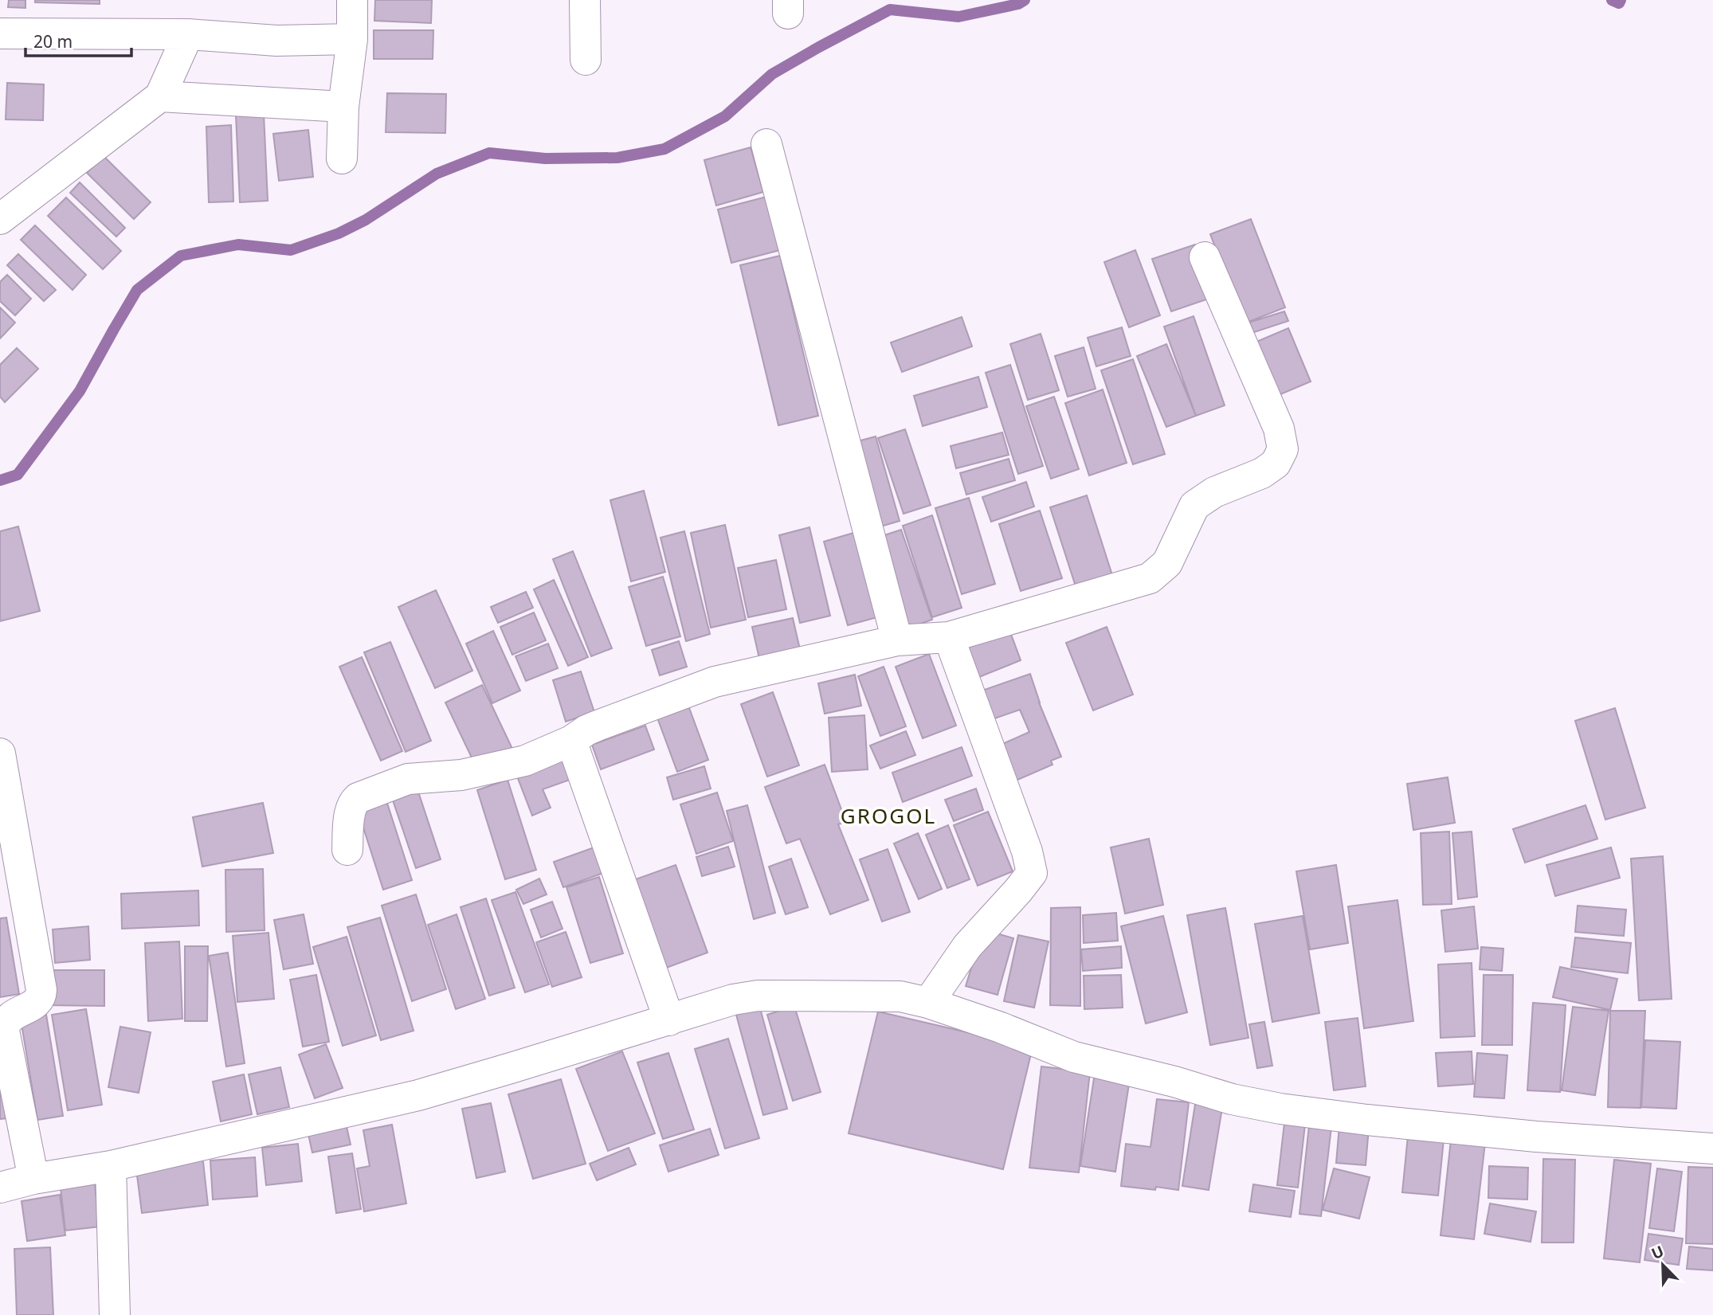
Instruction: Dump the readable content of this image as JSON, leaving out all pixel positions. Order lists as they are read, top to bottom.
{
  "districts": ["GROGOL"],
  "scale_bar": "20 m",
  "north": "top left"
}
